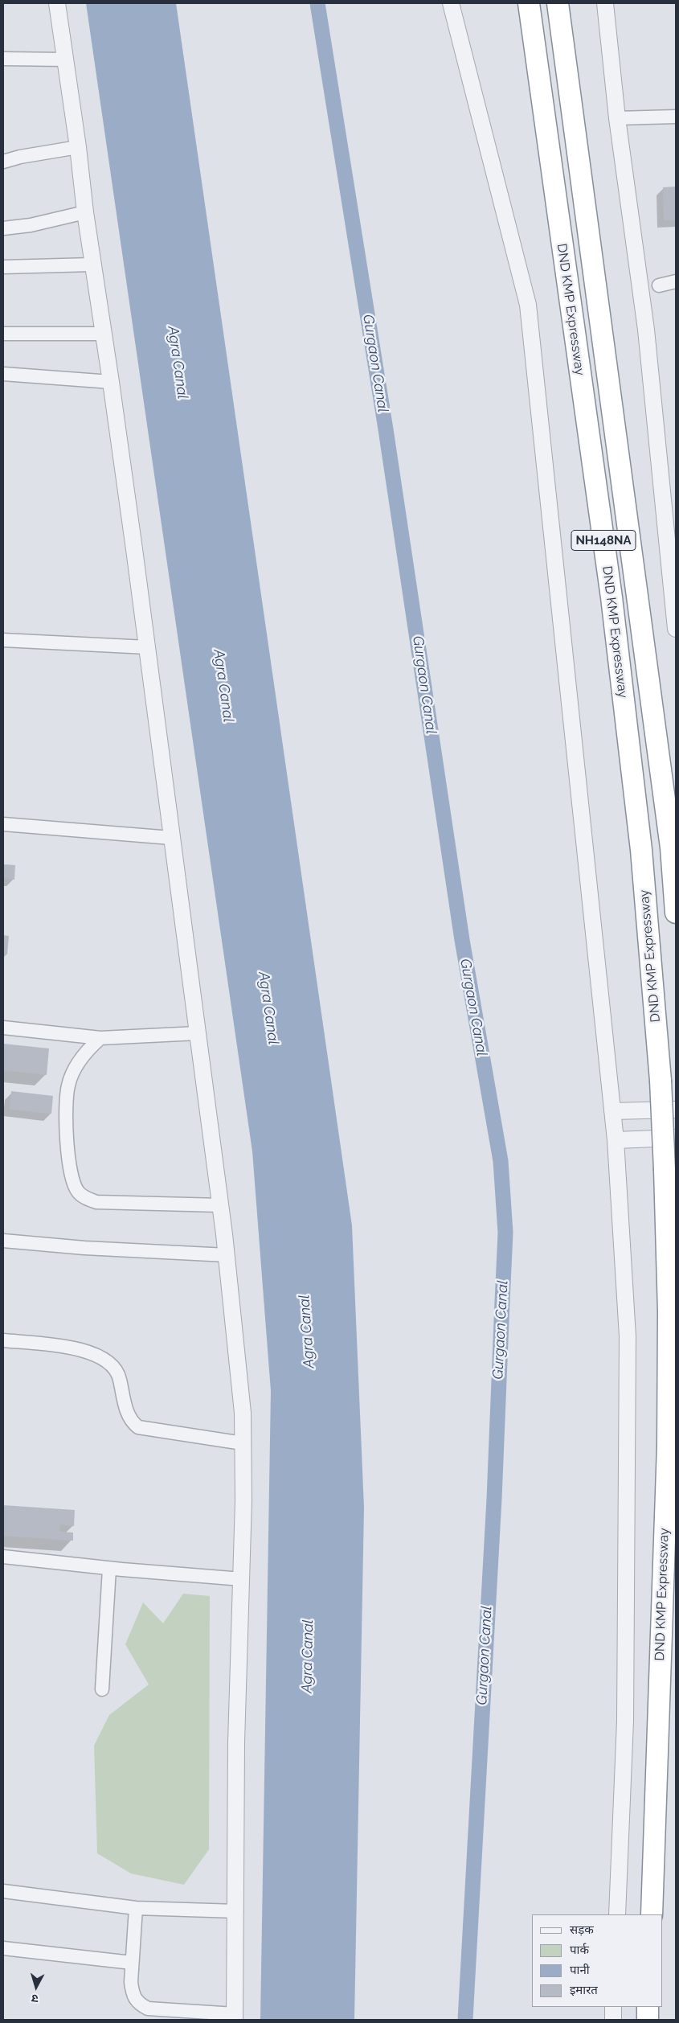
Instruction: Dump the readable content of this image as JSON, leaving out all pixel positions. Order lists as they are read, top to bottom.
{
  "streets": {
    "highway": ["DND KMP Expressway", "NH148NA"]
  },
  "water": ["Agra Canal", "Gurgaon Canal"],
  "legend": [
    "सड़क",
    "पार्क",
    "पानी",
    "इमारत"
  ],
  "north": "bottom"
}
